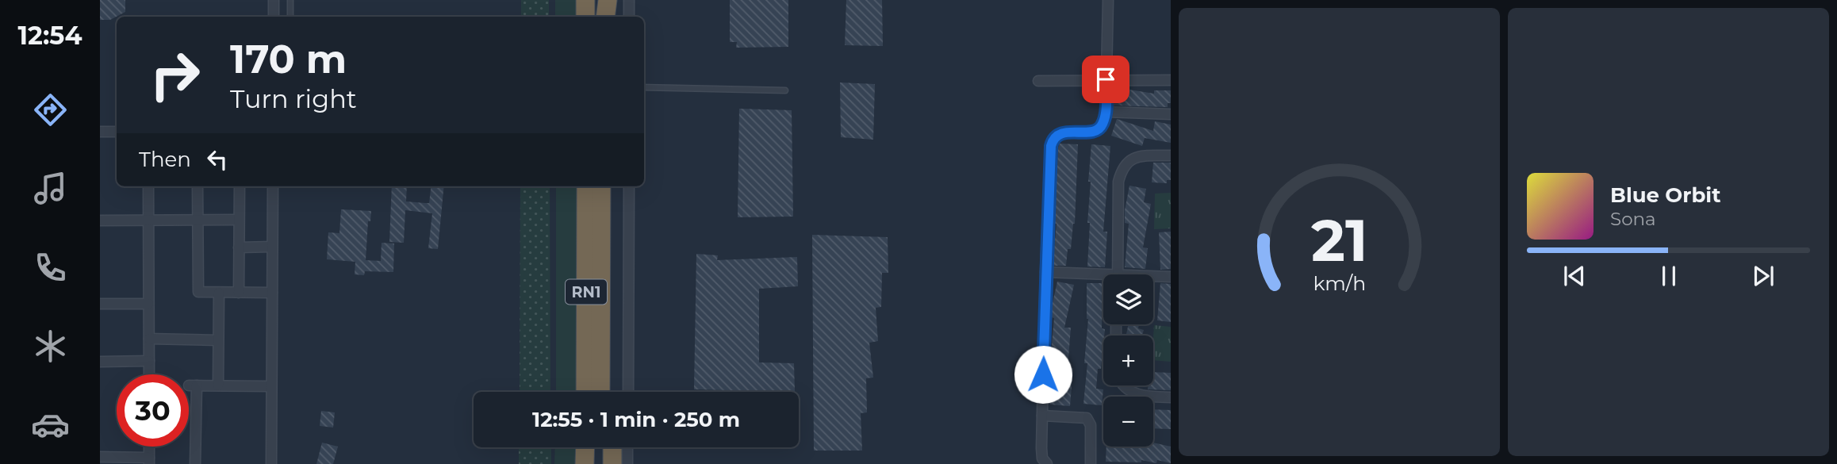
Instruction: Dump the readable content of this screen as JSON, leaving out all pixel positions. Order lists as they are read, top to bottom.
{
  "streets": {
    "highway": ["RN1"]
  },
  "page": {
    "tabs": "12:54",
    "turn": ["170 m", "Turn right"],
    "then": "Then",
    "song": ["Blue Orbit", "Sona"],
    "map_buttons": ["+", "−"],
    "limit": "30",
    "trip": "12:55 · 1 min · 250 m",
    "gauge": ["21", "km/h"]
  }
}
